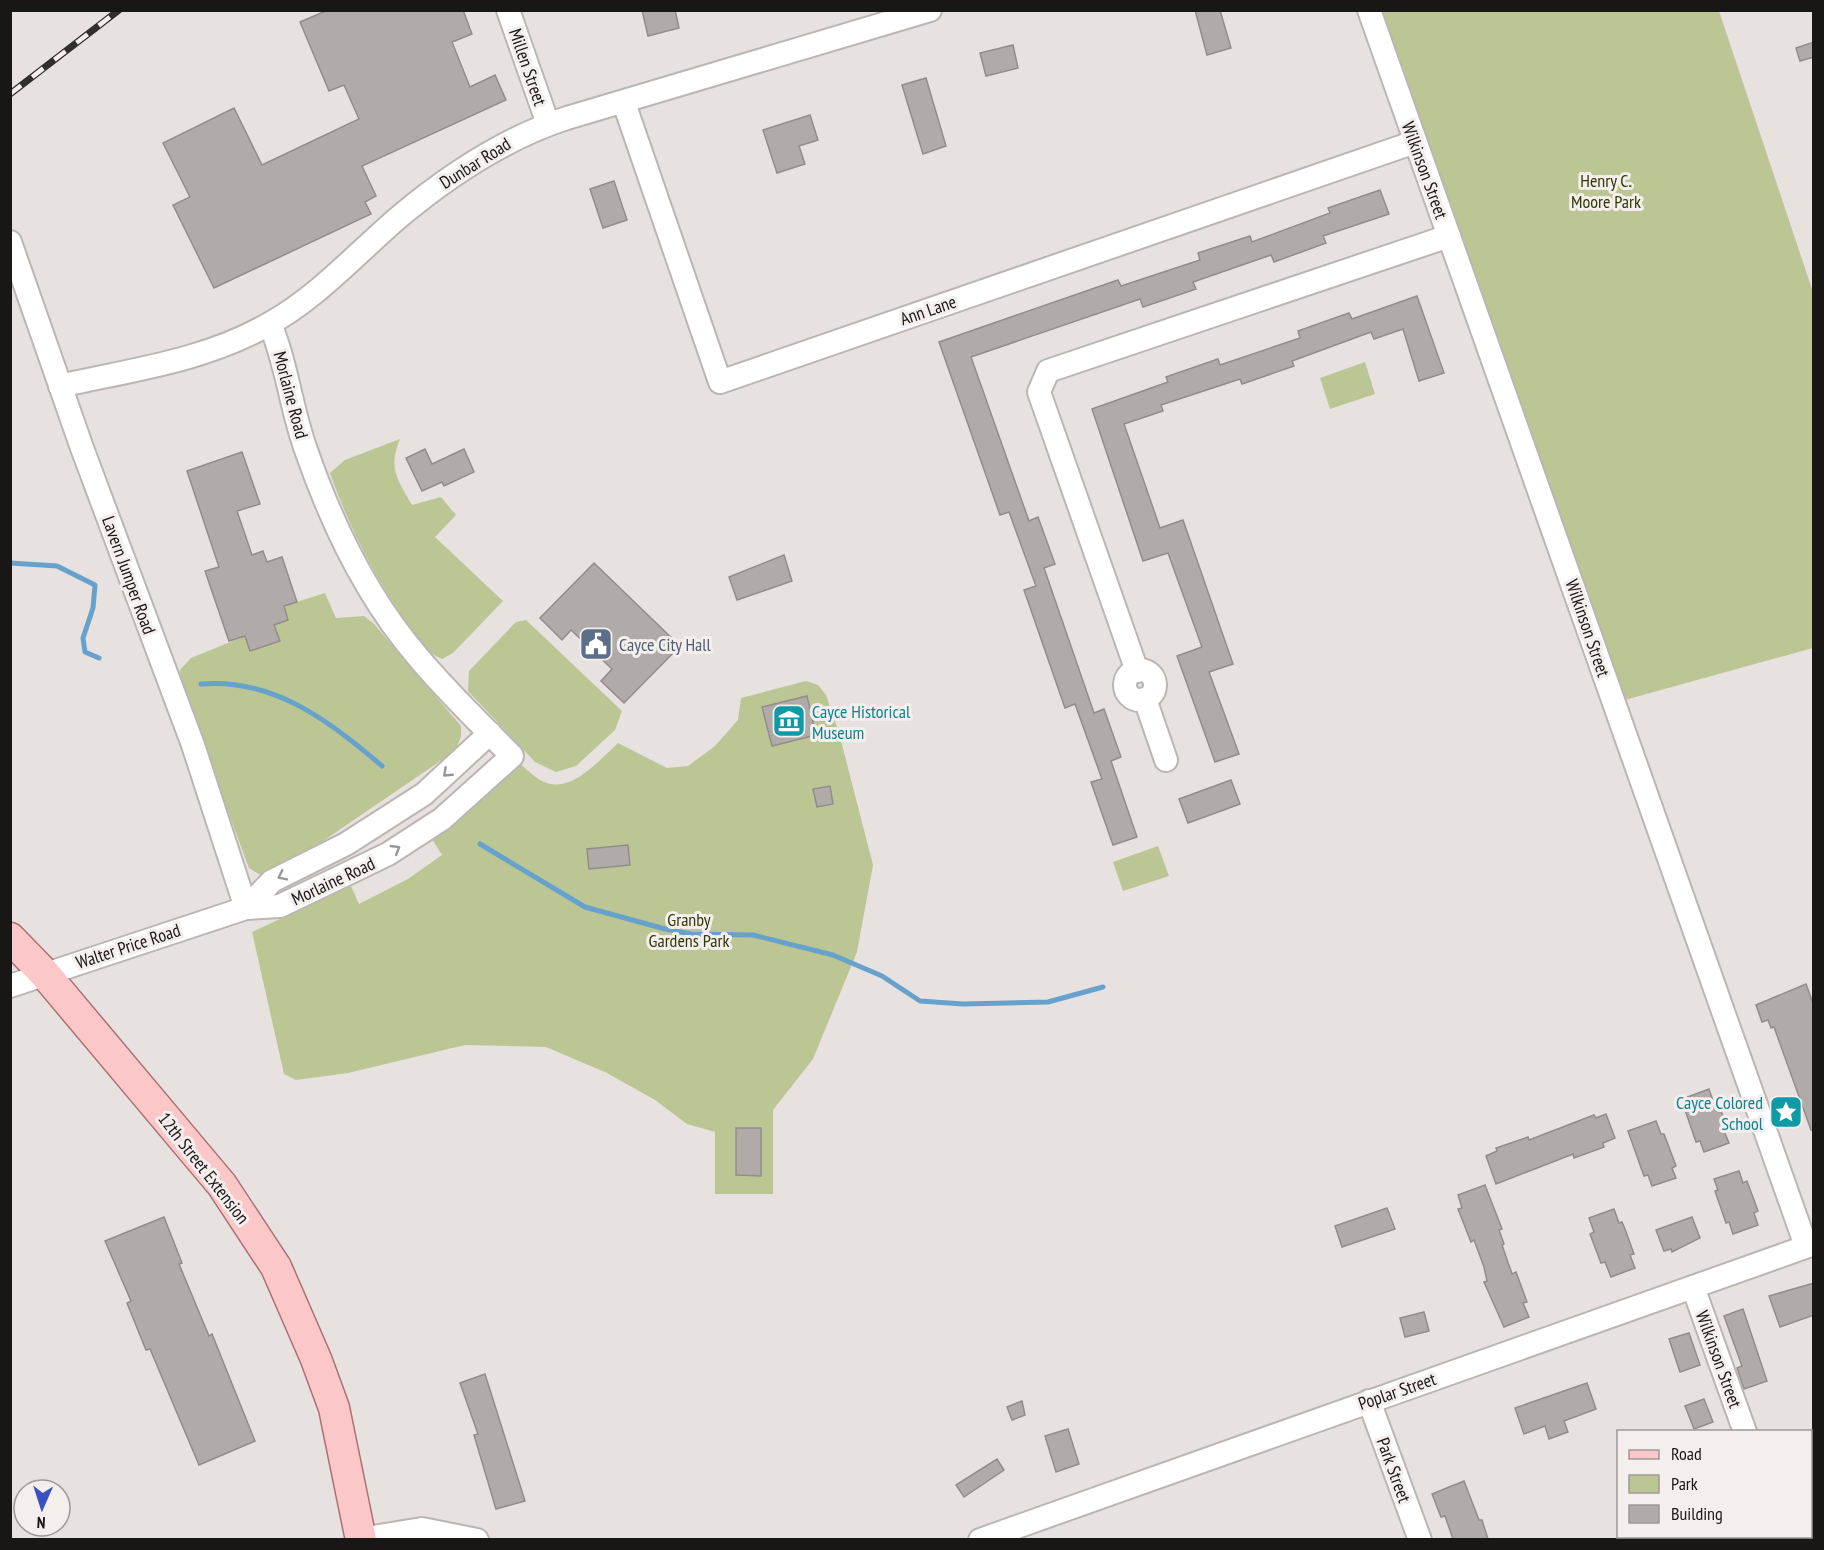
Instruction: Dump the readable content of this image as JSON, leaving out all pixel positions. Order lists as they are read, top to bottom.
{
  "streets": {
    "main road": ["12th Street Extension"],
    "street": [
      "Millen Street",
      "Dunbar Road",
      "Wilkinson Street",
      "Ann Lane",
      "Morlaine Road",
      "Lavern Jumper Road",
      "Walter Price Road",
      "Poplar Street",
      "Park Street"
    ]
  },
  "crossings": [
    ["Millen Street", "Dunbar Road"],
    ["Dunbar Road", "Ann Lane"],
    ["Dunbar Road", "Morlaine Road"],
    ["Dunbar Road", "Lavern Jumper Road"],
    ["Wilkinson Street", "Ann Lane"],
    ["Wilkinson Street", "Poplar Street"],
    ["Morlaine Road", "Lavern Jumper Road"],
    ["Morlaine Road", "Walter Price Road"],
    ["Lavern Jumper Road", "Walter Price Road"],
    ["Walter Price Road", "12th Street Extension"],
    ["Poplar Street", "Park Street"]
  ],
  "parks": ["Henry C. Moore Park", "Granby Gardens Park"],
  "places": {
    "public building": ["Cayce City Hall"],
    "museum": ["Cayce Historical Museum"],
    "place": ["Cayce Colored School"]
  },
  "legend": ["Road", "Park", "Building"],
  "north": "bottom"
}
